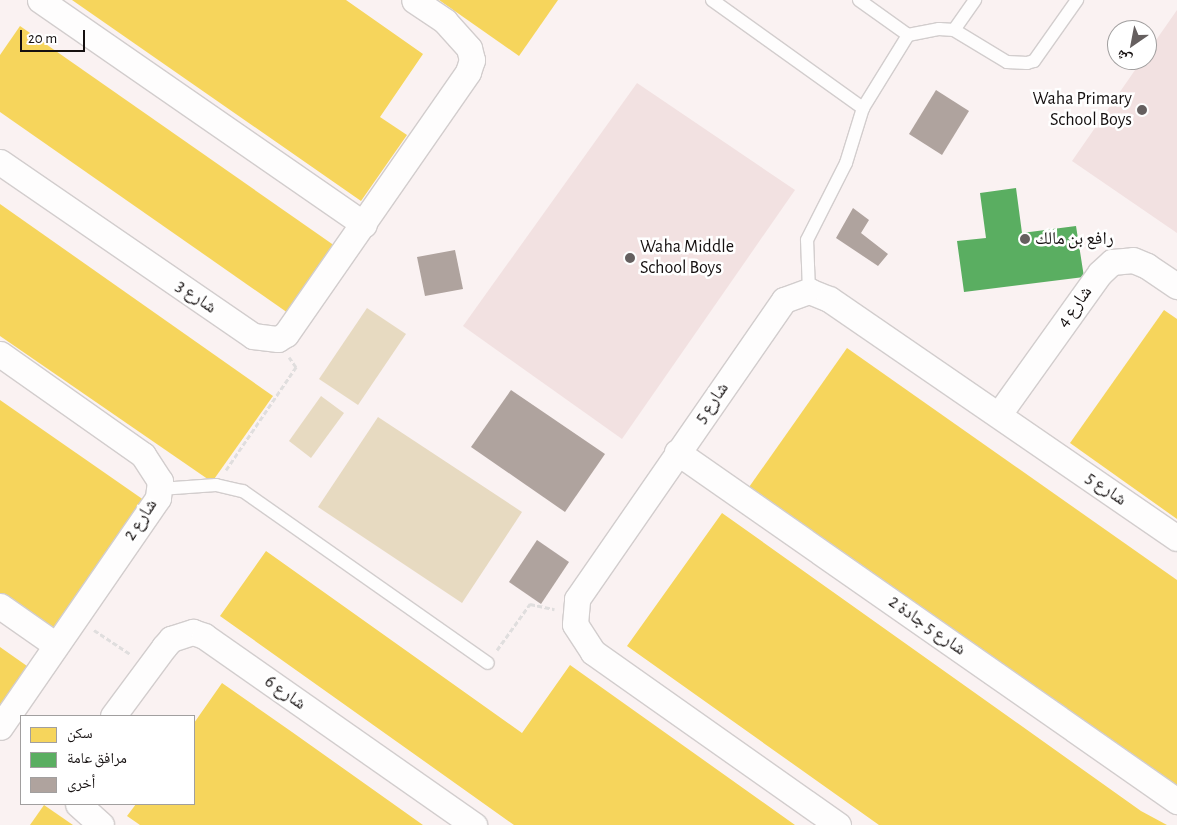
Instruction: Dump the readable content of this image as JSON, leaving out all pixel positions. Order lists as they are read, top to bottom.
{
  "streets": {
    "street": [
      "شارع 3",
      "شارع 4",
      "شارع 5",
      "شارع 2",
      "شارع 5 جادة 2",
      "شارع 6"
    ]
  },
  "crossings": [
    ["شارع 4", "شارع 5"],
    ["شارع 5", "شارع 5 جادة 2"]
  ],
  "places": ["Waha Primary School Boys", "رافع بن مالك", "Waha Middle School Boys"],
  "legend": ["سكن", "مرافق عامة", "أخرى"],
  "scale_bar": "20 m",
  "north": "bottom left"
}
